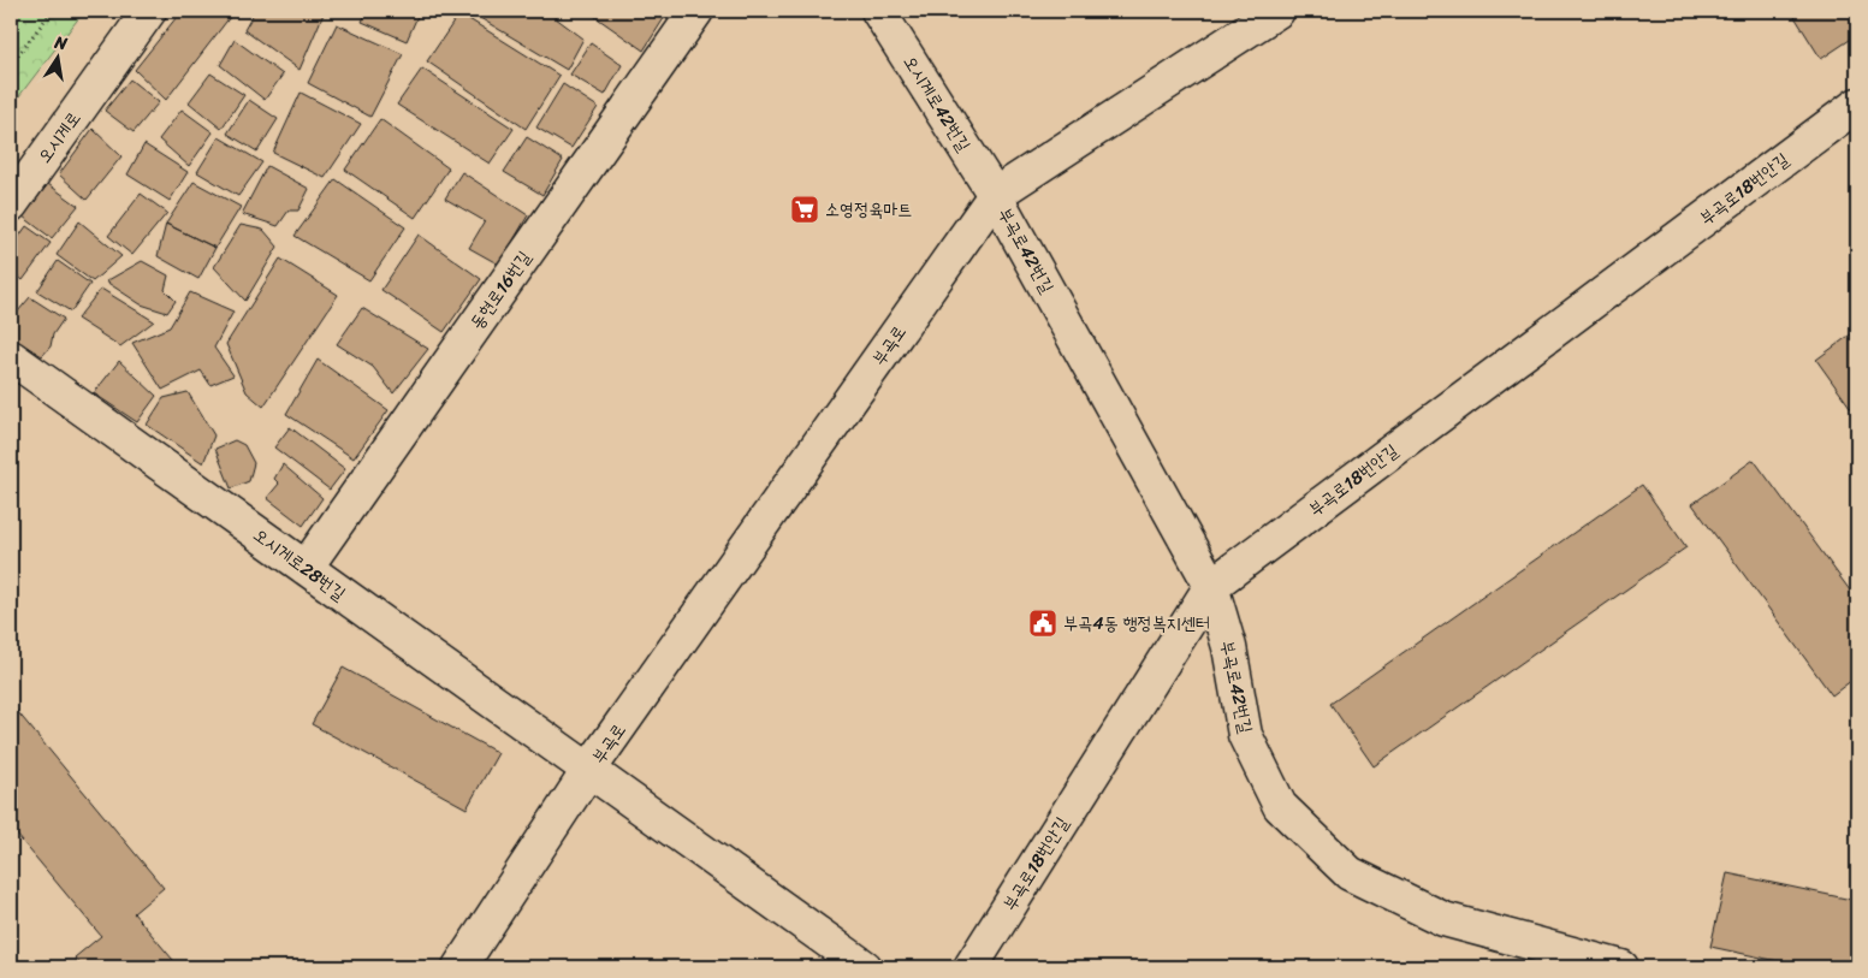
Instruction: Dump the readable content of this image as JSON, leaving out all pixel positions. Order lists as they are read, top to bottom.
{
  "streets": {
    "street": [
      "오시게로42번길",
      "오시게로",
      "부곡로18번안길",
      "부곡로42번길",
      "동현로16번길",
      "부곡로",
      "오시게로28번길"
    ]
  },
  "crossings": [
    ["오시게로42번길", "부곡로42번길"],
    ["오시게로42번길", "부곡로"],
    ["부곡로18번안길", "부곡로42번길"],
    ["부곡로42번길", "부곡로"],
    ["동현로16번길", "오시게로28번길"],
    ["부곡로", "오시게로28번길"]
  ],
  "places": {
    "supermarket": ["소영정육마트"],
    "public building": ["부곡4동 행정복지센터"]
  },
  "north": "top"
}
